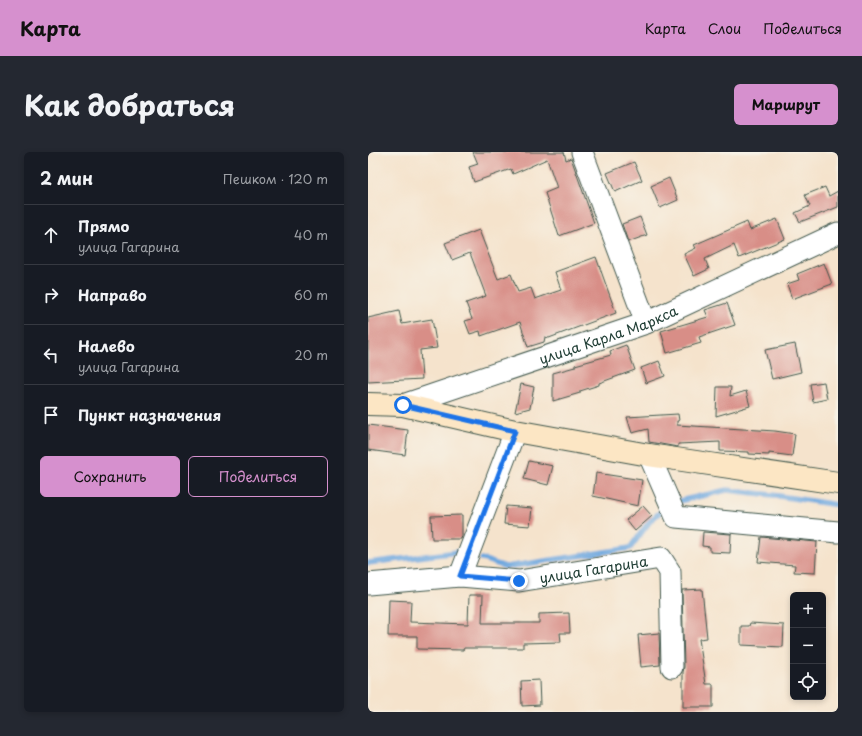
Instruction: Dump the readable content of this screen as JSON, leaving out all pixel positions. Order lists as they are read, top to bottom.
{
  "streets": {
    "street": ["улица Карла Маркса", "улица Гагарина"]
  },
  "page": {
    "header": "Карта",
    "nav": ["Карта", "Слои", "Поделиться"],
    "title": "Как добраться",
    "buttons": [
      "Маршрут",
      ["Сохранить", "Поделиться"]
    ],
    "heading": ["2 мин", "Пешком · 120 m"],
    "list": [
      ["Прямо", "улица Гагарина", "40 m"],
      ["Направо", "60 m"],
      ["Налево", "улица Гагарина", "20 m"],
      "Пункт назначения"
    ],
    "map_buttons": ["+", "−"]
  }
}
